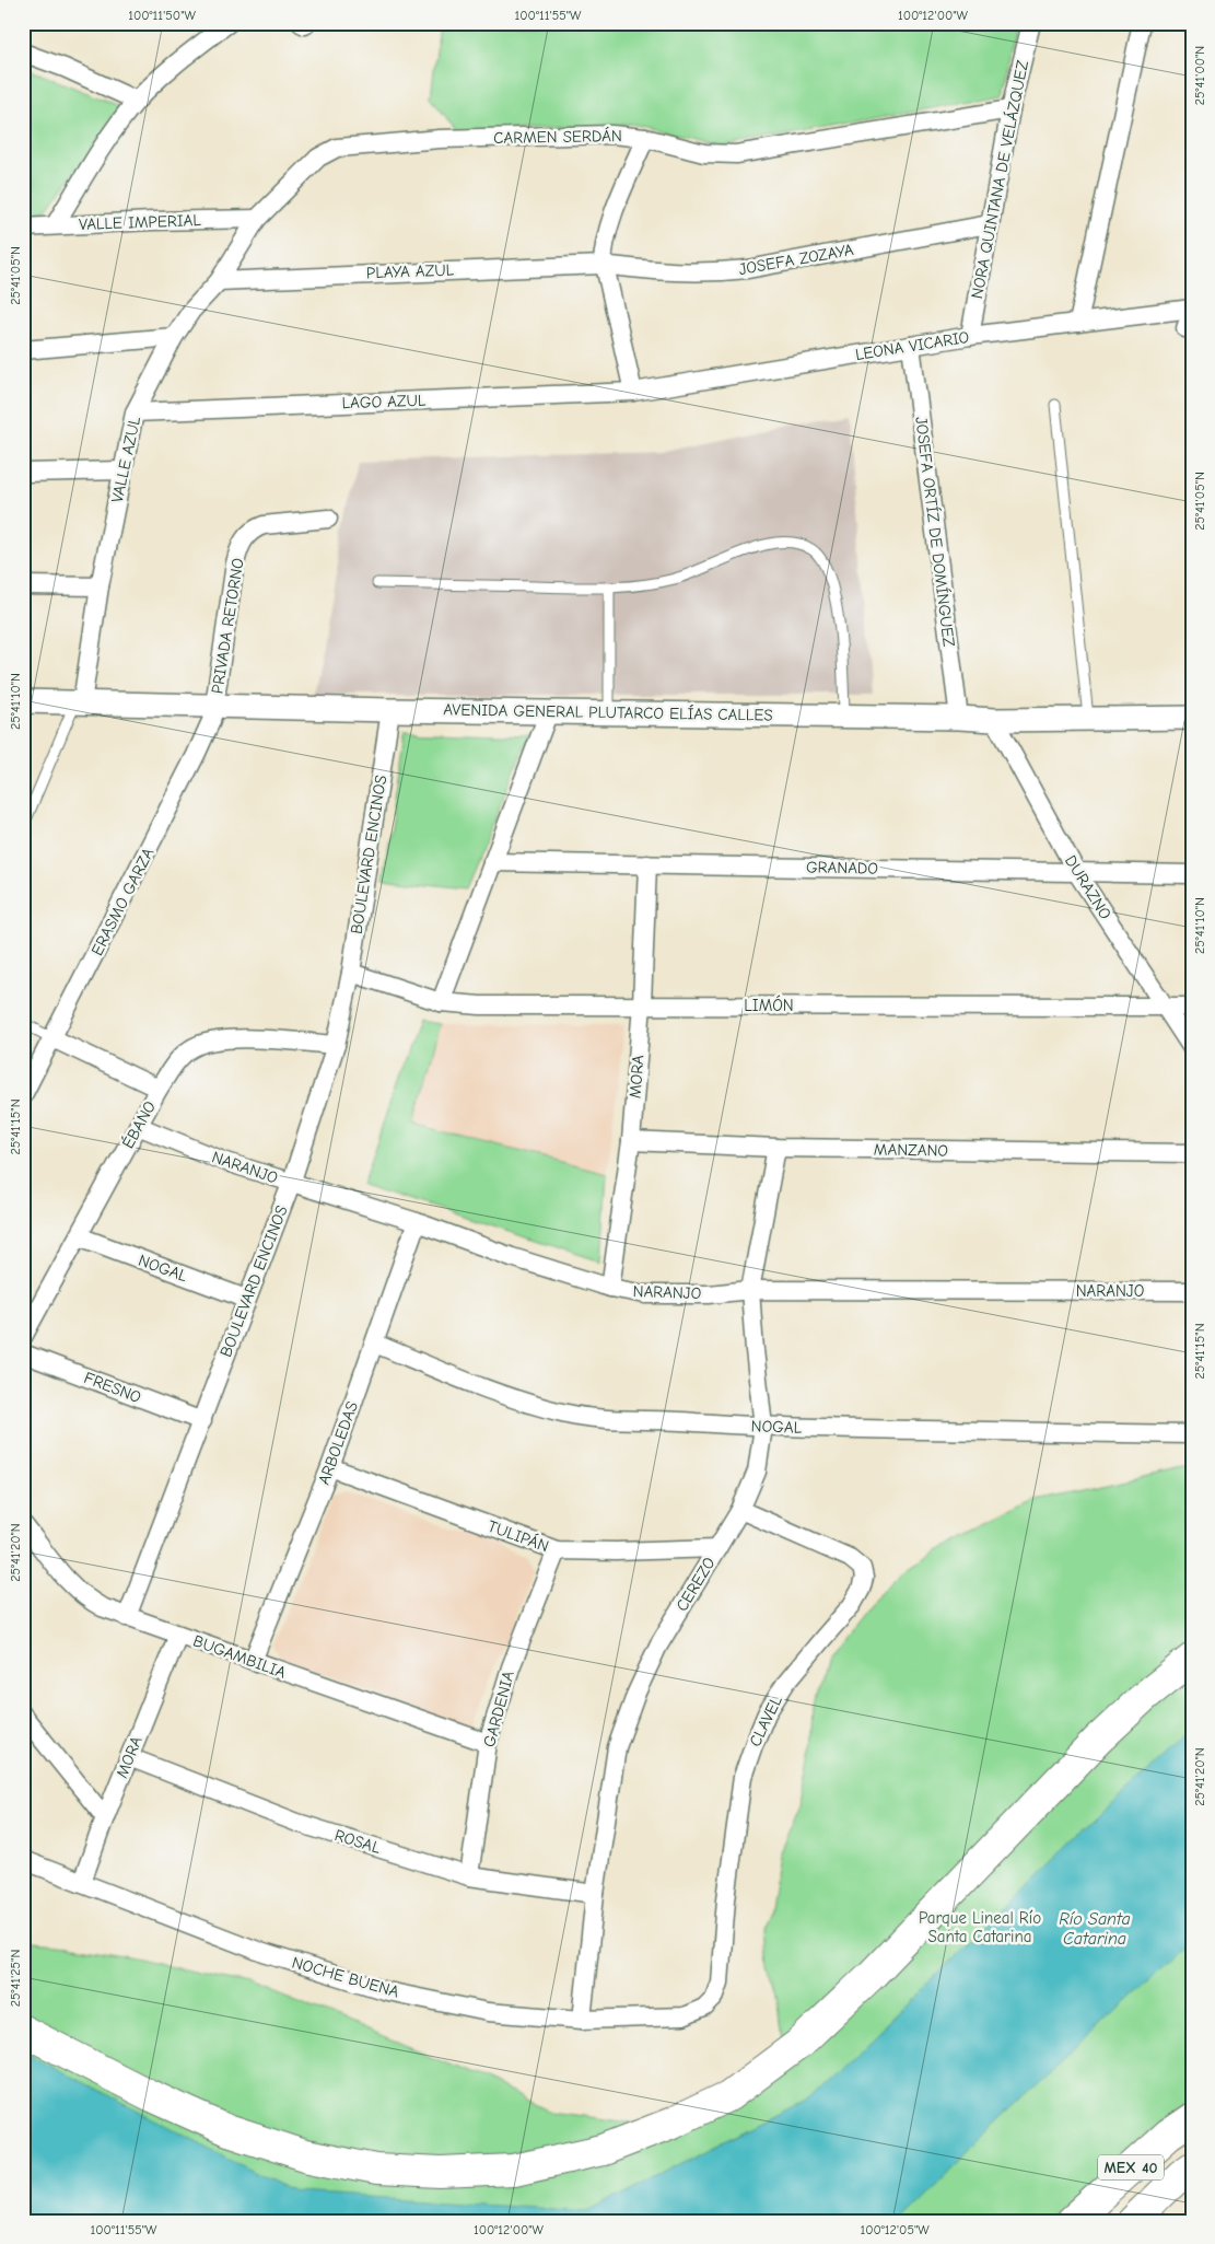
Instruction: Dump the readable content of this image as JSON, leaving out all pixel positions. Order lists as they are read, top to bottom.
{
  "streets": {
    "highway": ["MEX 40"],
    "street": [
      "CARMEN SERDÁN",
      "NORA QUINTANA DE VELÁZQUEZ",
      "VALLE IMPERIAL",
      "JOSEFA ZOZAYA",
      "PLAYA AZUL",
      "LEONA VICARIO",
      "LAGO AZUL",
      "VALLE AZUL",
      "JOSEFA ORTÍZ DE DOMÍNGUEZ",
      "PRIVADA RETORNO",
      "AVENIDA GENERAL PLUTARCO ELÍAS CALLES",
      "BOULEVARD ENCINOS",
      "GRANADO",
      "DURAZNO",
      "ERASMO GARZA",
      "LIMÓN",
      "MORA",
      "ÉBANO",
      "MANZANO",
      "NARANJO",
      "NOGAL",
      "FRESNO",
      "ARBOLEDAS",
      "TULIPÁN",
      "CEREZO",
      "BUGAMBILIA",
      "GARDENIA",
      "CLAVEL",
      "ROSAL",
      "NOCHE BUENA"
    ]
  },
  "crossings": [
    ["CARMEN SERDÁN", "NORA QUINTANA DE VELÁZQUEZ"],
    ["CARMEN SERDÁN", "VALLE IMPERIAL"],
    ["CARMEN SERDÁN", "VALLE AZUL"],
    ["NORA QUINTANA DE VELÁZQUEZ", "JOSEFA ZOZAYA"],
    ["NORA QUINTANA DE VELÁZQUEZ", "LEONA VICARIO"],
    ["VALLE IMPERIAL", "VALLE AZUL"],
    ["JOSEFA ZOZAYA", "PLAYA AZUL"],
    ["PLAYA AZUL", "VALLE AZUL"],
    ["LEONA VICARIO", "LAGO AZUL"],
    ["LEONA VICARIO", "JOSEFA ORTÍZ DE DOMÍNGUEZ"],
    ["LAGO AZUL", "VALLE AZUL"],
    ["VALLE AZUL", "AVENIDA GENERAL PLUTARCO ELÍAS CALLES"],
    ["JOSEFA ORTÍZ DE DOMÍNGUEZ", "AVENIDA GENERAL PLUTARCO ELÍAS CALLES"],
    ["PRIVADA RETORNO", "AVENIDA GENERAL PLUTARCO ELÍAS CALLES"],
    ["PRIVADA RETORNO", "ERASMO GARZA"],
    ["AVENIDA GENERAL PLUTARCO ELÍAS CALLES", "BOULEVARD ENCINOS"],
    ["AVENIDA GENERAL PLUTARCO ELÍAS CALLES", "DURAZNO"],
    ["AVENIDA GENERAL PLUTARCO ELÍAS CALLES", "ERASMO GARZA"],
    ["BOULEVARD ENCINOS", "LIMÓN"],
    ["BOULEVARD ENCINOS", "ÉBANO"],
    ["BOULEVARD ENCINOS", "NARANJO"],
    ["BOULEVARD ENCINOS", "NOGAL"],
    ["BOULEVARD ENCINOS", "FRESNO"],
    ["BOULEVARD ENCINOS", "BUGAMBILIA"],
    ["GRANADO", "DURAZNO"],
    ["GRANADO", "MORA"],
    ["DURAZNO", "LIMÓN"],
    ["LIMÓN", "MORA"],
    ["MORA", "MANZANO"],
    ["MORA", "NARANJO"],
    ["MORA", "BUGAMBILIA"],
    ["MORA", "ROSAL"],
    ["MORA", "NOCHE BUENA"],
    ["ÉBANO", "NARANJO"],
    ["ÉBANO", "NOGAL"],
    ["MANZANO", "CEREZO"],
    ["NARANJO", "ARBOLEDAS"],
    ["NARANJO", "CEREZO"],
    ["NOGAL", "ARBOLEDAS"],
    ["NOGAL", "CEREZO"],
    ["ARBOLEDAS", "TULIPÁN"],
    ["ARBOLEDAS", "BUGAMBILIA"],
    ["TULIPÁN", "CEREZO"],
    ["TULIPÁN", "GARDENIA"],
    ["CEREZO", "CLAVEL"],
    ["CEREZO", "ROSAL"],
    ["CEREZO", "NOCHE BUENA"],
    ["BUGAMBILIA", "GARDENIA"],
    ["GARDENIA", "ROSAL"],
    ["CLAVEL", "NOCHE BUENA"]
  ],
  "water": ["Río Santa Catarina"],
  "parks": ["Parque Lineal Río Santa Catarina"],
  "coordinates": [
    "100°11'50\"W",
    "100°11'55\"W",
    "100°12'00\"W",
    "25°41'00\"N",
    "25°41'05\"N",
    "25°41'10\"N",
    "25°41'15\"N",
    "25°41'20\"N",
    "25°41'25\"N",
    "100°12'05\"W"
  ]
}
